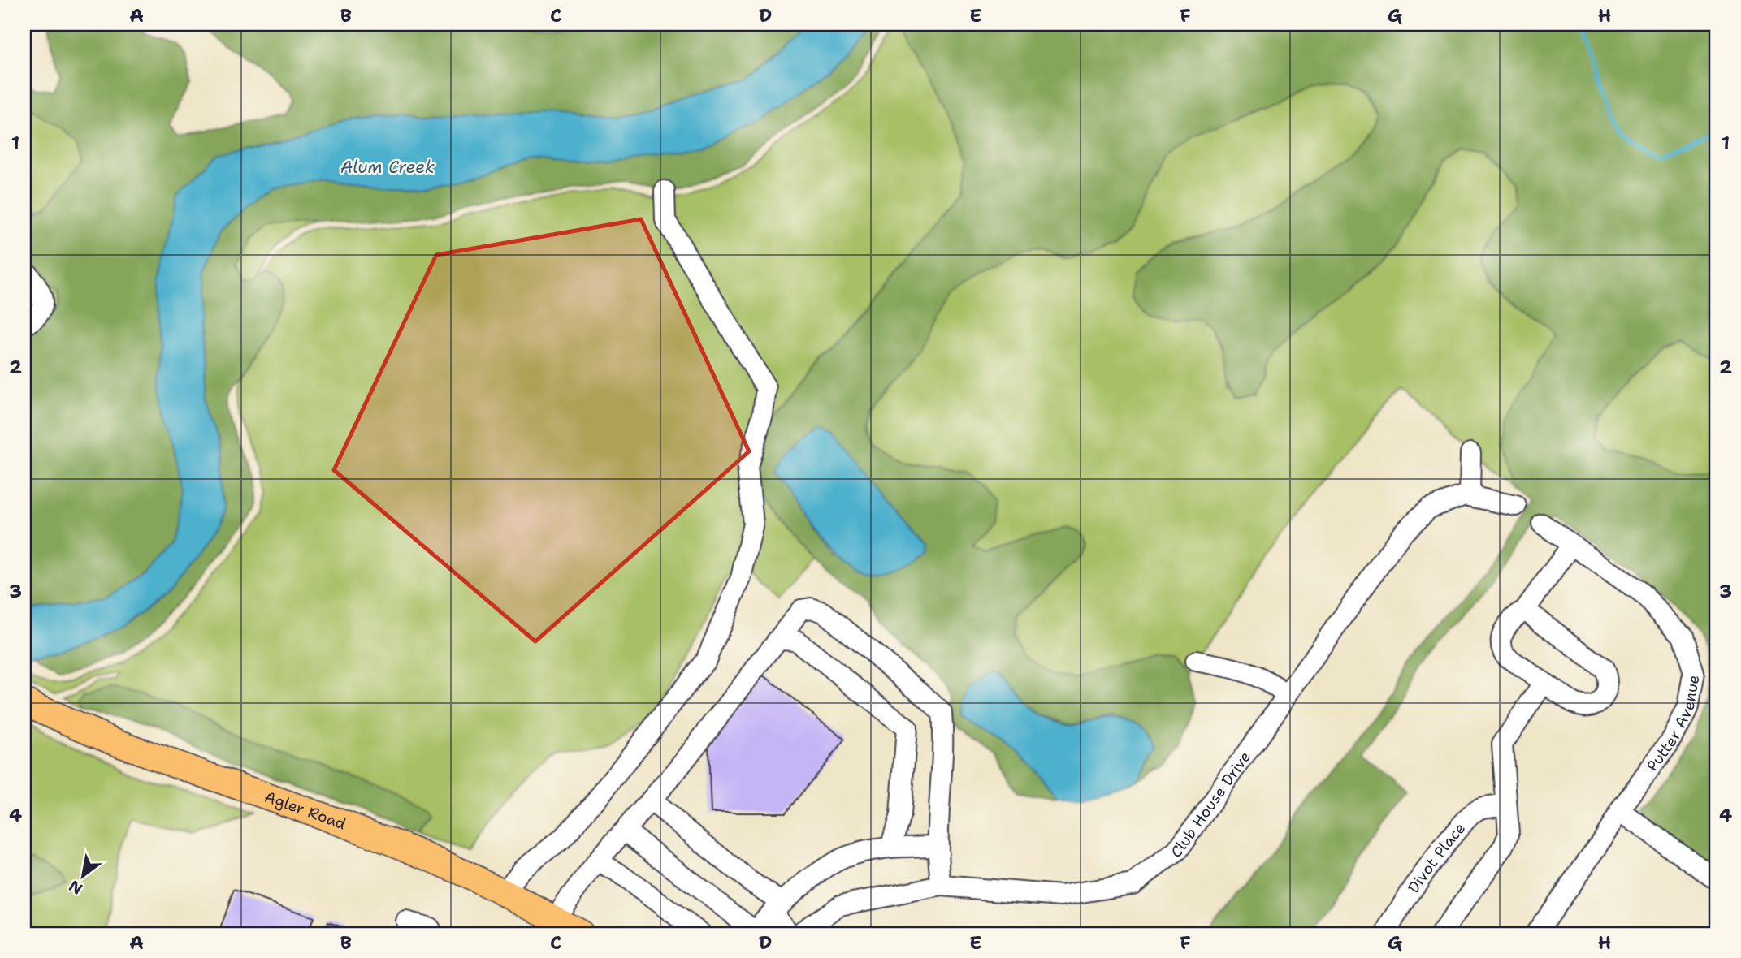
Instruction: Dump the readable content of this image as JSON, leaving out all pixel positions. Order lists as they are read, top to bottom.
{
  "streets": {
    "main road": ["Agler Road"],
    "street": ["Putter Avenue", "Club House Drive", "Divot Place"]
  },
  "water": ["Alum Creek"],
  "north": "bottom left",
  "grid": {
    "columns": [
      "A",
      "B",
      "C",
      "D",
      "E",
      "F",
      "G",
      "H"
    ],
    "rows": [
      "1",
      "2",
      "3",
      "4"
    ]
  }
}
